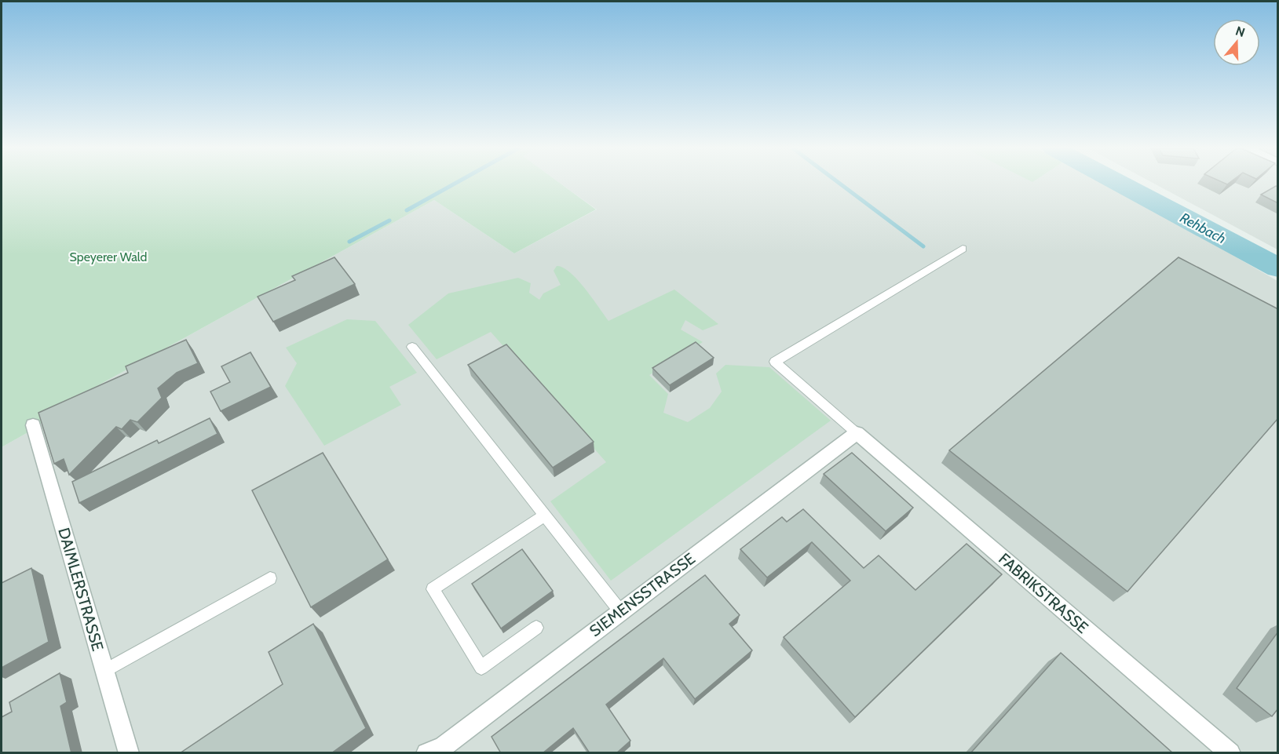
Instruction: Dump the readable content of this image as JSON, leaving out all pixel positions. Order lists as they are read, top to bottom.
{
  "streets": {
    "street": ["DAIMLERSTRASSE", "FABRIKSTRASSE", "SIEMENSSTRASSE"]
  },
  "crossings": [
    ["FABRIKSTRASSE", "SIEMENSSTRASSE"]
  ],
  "water": ["Rehbach"],
  "parks": ["Speyerer Wald"],
  "north": "top"
}
